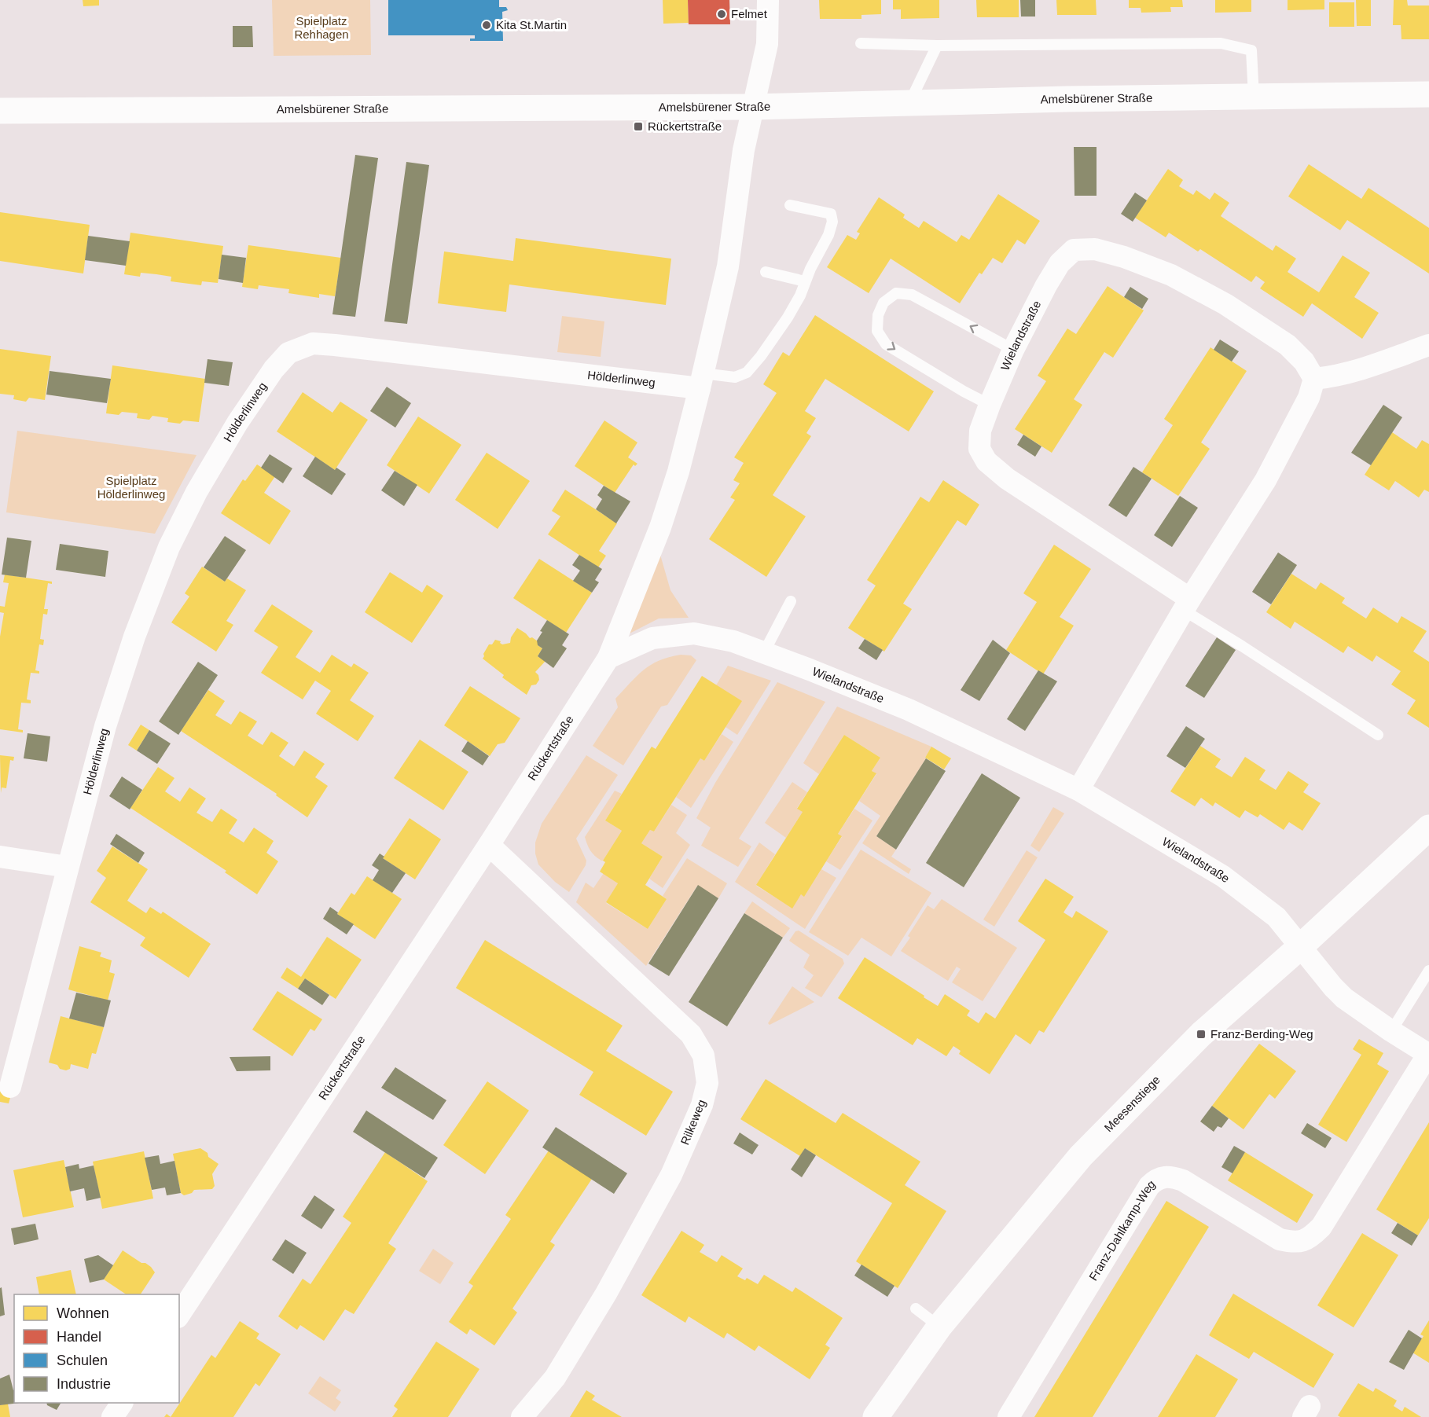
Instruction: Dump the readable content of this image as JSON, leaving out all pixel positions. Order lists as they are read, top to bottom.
{
  "streets": {
    "street": [
      "Amelsbürener Straße",
      "Wielandstraße",
      "Hölderlinweg",
      "Rückertstraße",
      "Meesenstiege",
      "Rilkeweg",
      "Franz-Dahlkamp-Weg"
    ]
  },
  "crossings": [
    ["Amelsbürener Straße", "Rückertstraße"],
    ["Wielandstraße", "Rückertstraße"],
    ["Wielandstraße", "Meesenstiege"],
    ["Hölderlinweg", "Rückertstraße"],
    ["Rückertstraße", "Rilkeweg"]
  ],
  "parks": ["Spielplatz Rehhagen", "Spielplatz Hölderlinweg"],
  "places": {
    "other": ["Felmet", "Kita St.Martin"],
    "transit": ["Rückertstraße", "Franz-Berding-Weg"]
  },
  "legend": [
    "Wohnen",
    "Handel",
    "Schulen",
    "Industrie"
  ]
}
